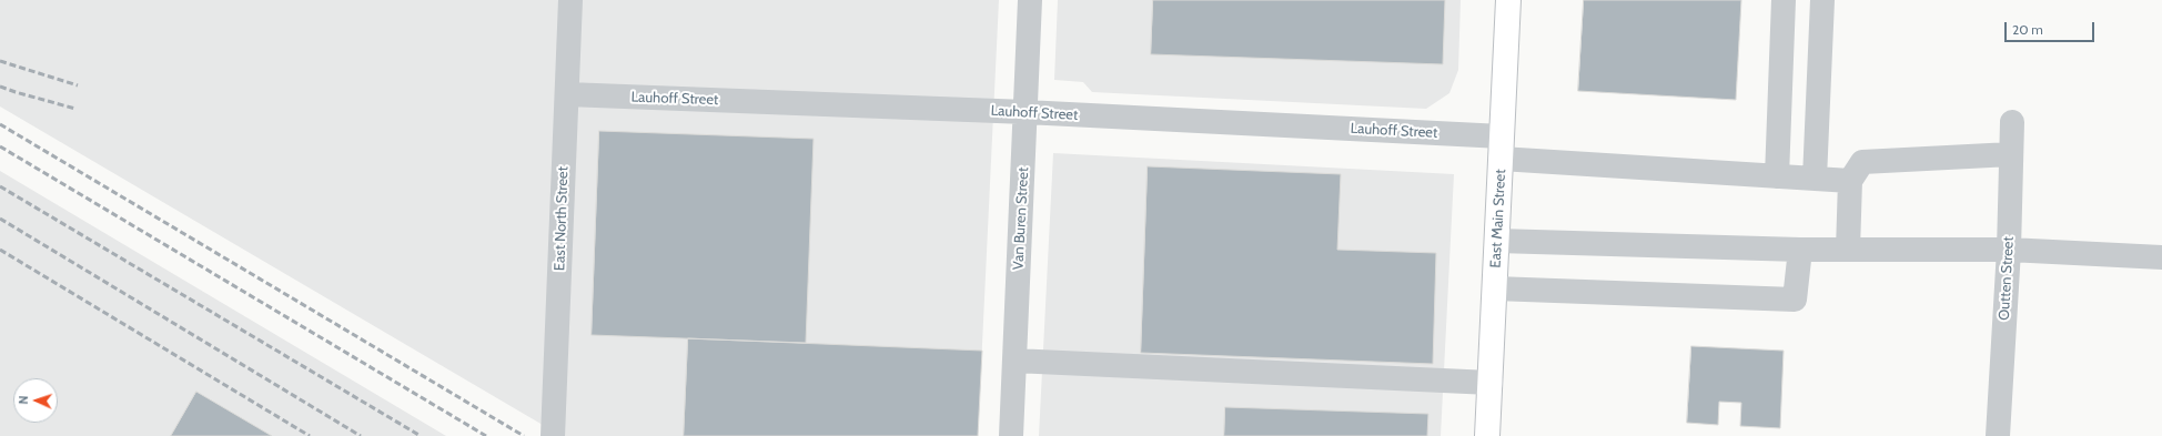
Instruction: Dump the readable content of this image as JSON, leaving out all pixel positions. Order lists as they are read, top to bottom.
{
  "streets": {
    "main road": ["East Main Street"],
    "street": [
      "Lauhoff Street",
      "East North Street",
      "Van Buren Street",
      "Outten Street"
    ]
  },
  "crossings": [
    ["Lauhoff Street", "East North Street"],
    ["Lauhoff Street", "Van Buren Street"],
    ["Lauhoff Street", "East Main Street"]
  ],
  "scale_bar": "20 m",
  "north": "left"
}
